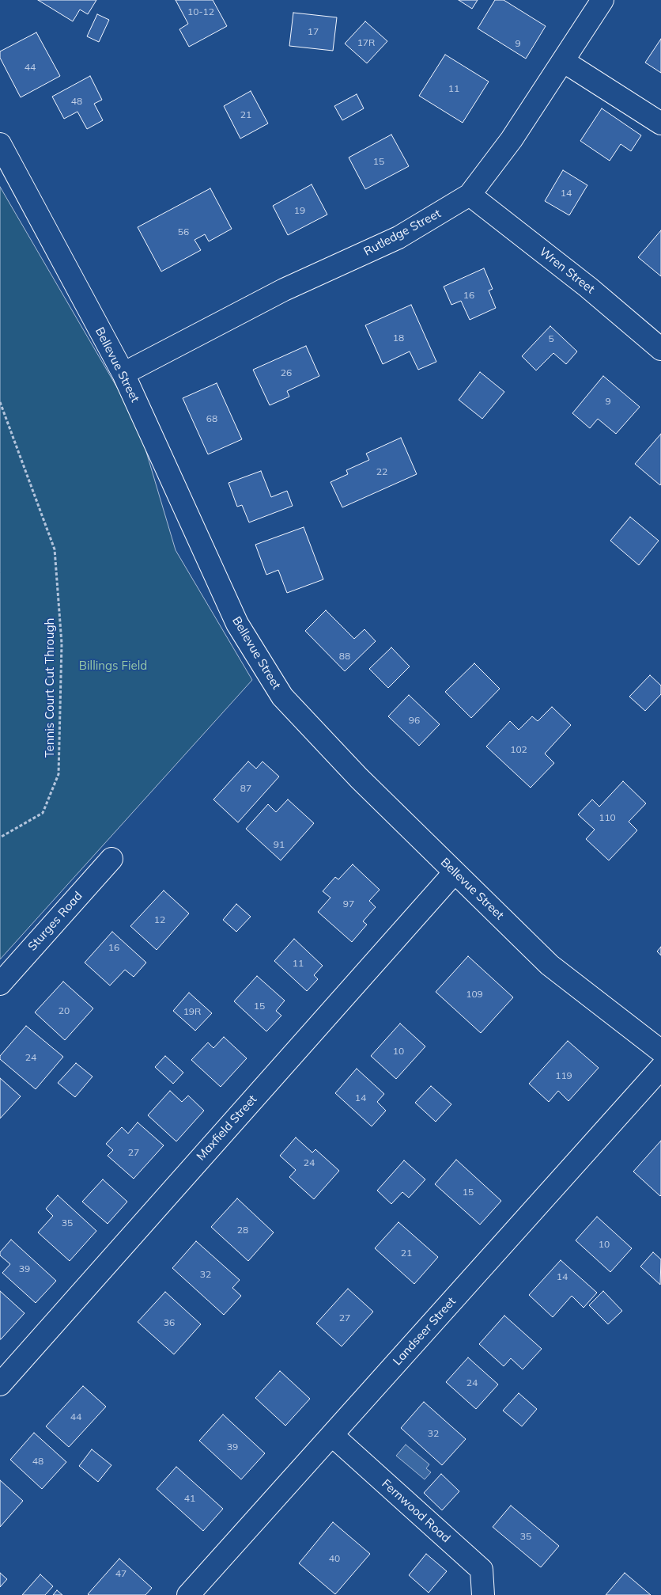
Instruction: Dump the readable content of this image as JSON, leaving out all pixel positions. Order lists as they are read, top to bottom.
{
  "streets": {
    "street": [
      "Rutledge Street",
      "Wren Street",
      "Bellevue Street",
      "Sturges Road",
      "Maxfield Street",
      "Landseer Street",
      "Fernwood Road"
    ],
    "path": ["Tennis Court Cut Through"]
  },
  "crossings": [
    ["Rutledge Street", "Wren Street"],
    ["Rutledge Street", "Bellevue Street"],
    ["Bellevue Street", "Maxfield Street"],
    ["Landseer Street", "Fernwood Road"]
  ],
  "parks": ["Billings Field"],
  "house_numbers": [
    "10-12",
    "17",
    "17R",
    "9",
    "44",
    "11",
    "48",
    "21",
    "15",
    "14",
    "19",
    "56",
    "16",
    "18",
    "5",
    "26",
    "9",
    "68",
    "22",
    "88",
    "96",
    "102",
    "87",
    "110",
    "91",
    "97",
    "12",
    "16",
    "11",
    "109",
    "15",
    "20",
    "19R",
    "10",
    "24",
    "119",
    "14",
    "27",
    "24",
    "15",
    "35",
    "28",
    "10",
    "21",
    "39",
    "32",
    "14",
    "27",
    "36",
    "24",
    "44",
    "32",
    "39",
    "48",
    "41",
    "35",
    "40",
    "47"
  ]
}
